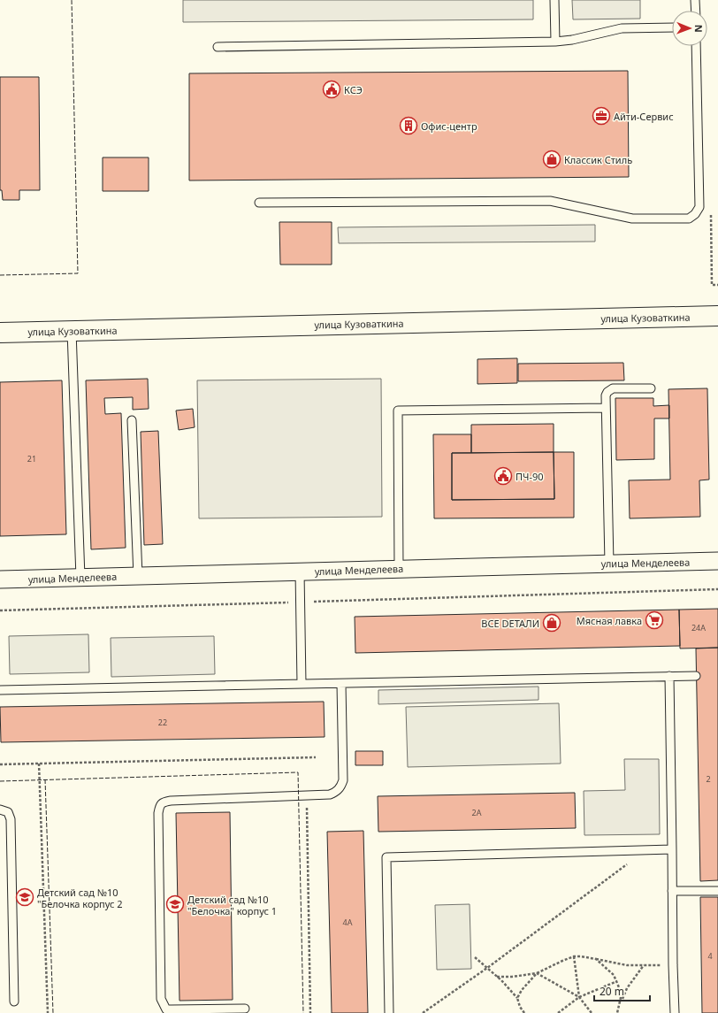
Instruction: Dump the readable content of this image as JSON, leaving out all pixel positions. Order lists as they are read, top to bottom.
{
  "streets": {
    "main road": ["улица Кузоваткина"],
    "street": ["улица Менделеева"]
  },
  "places": {
    "public building": ["КСЭ", "ПЧ-90"],
    "office": ["Айти-Сервис"],
    "building": ["Офис-центр"],
    "shop": ["Классик Стиль", "ВСЕ DEТАЛИ"],
    "supermarket": ["Мясная лавка"],
    "school or university": ["Детский сад №10 \"Белочка корпус 2", "Детский сад №10 \"Белочка\" корпус 1"]
  },
  "house_numbers": [
    "21",
    "24А",
    "22",
    "2",
    "2А",
    "4А",
    "4"
  ],
  "scale_bar": "20 m",
  "north": "right"
}
